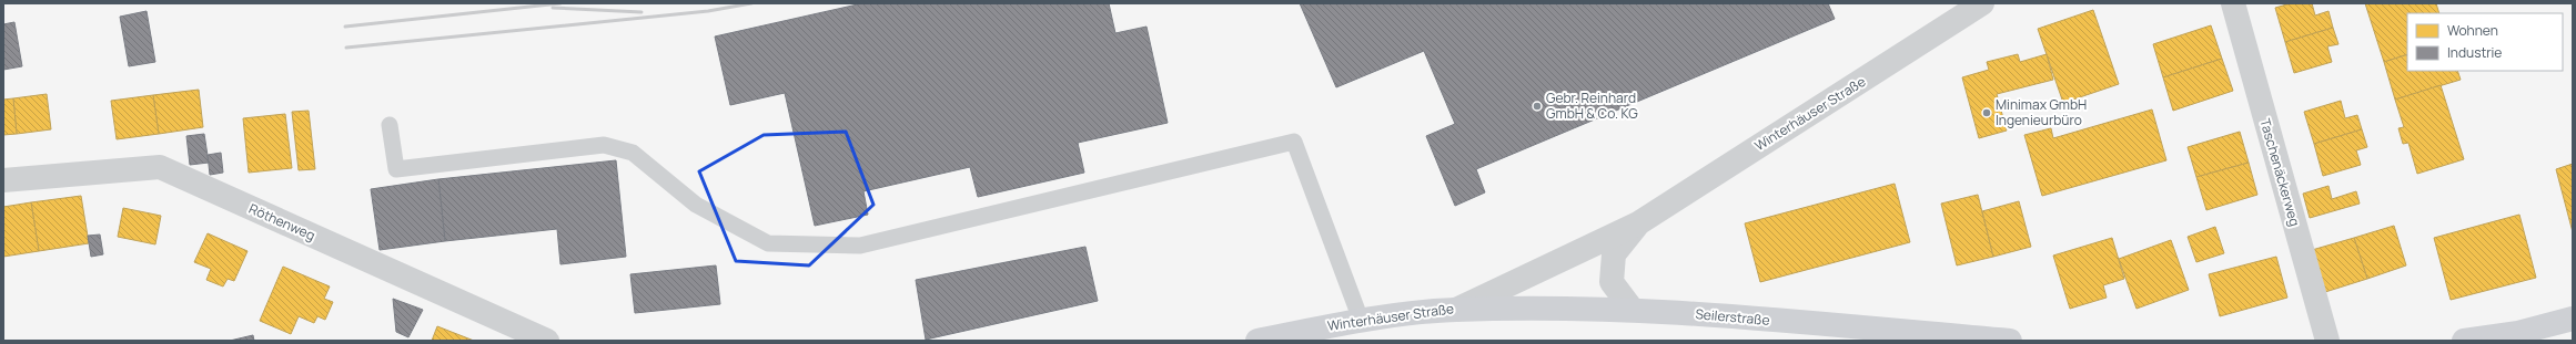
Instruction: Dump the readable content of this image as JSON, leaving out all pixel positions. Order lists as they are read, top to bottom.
{
  "streets": {
    "main road": ["Winterhäuser Straße", "Seilerstraße"],
    "street": ["Taschenäckerweg", "Röthenweg"]
  },
  "crossings": [
    ["Winterhäuser Straße", "Seilerstraße"]
  ],
  "places": ["Gebr. Reinhard GmbH & Co. KG", "Minimax GmbH Ingenieurbüro"],
  "legend": ["Wohnen", "Industrie"]
}
